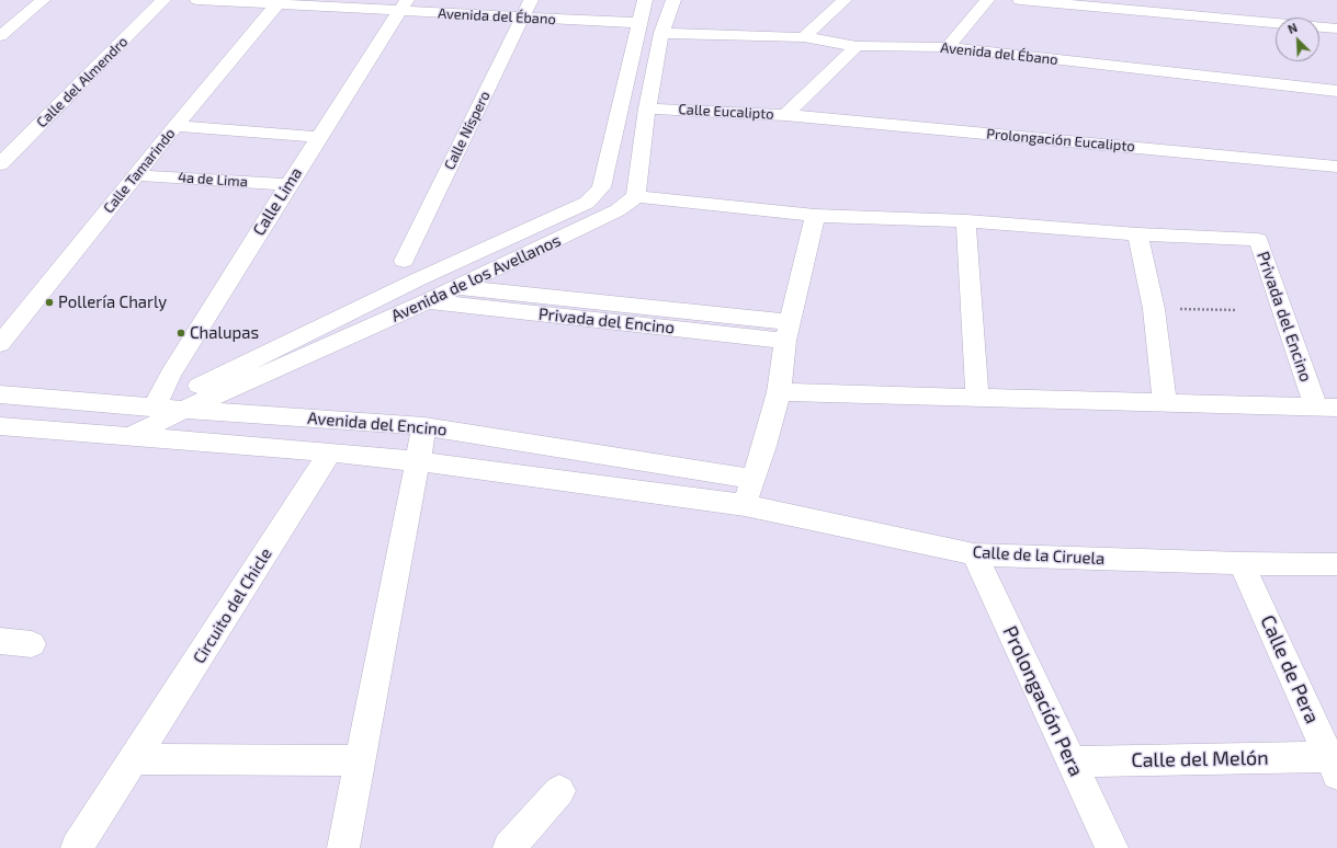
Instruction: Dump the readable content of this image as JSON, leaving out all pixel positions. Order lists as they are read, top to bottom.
{
  "streets": {
    "street": [
      "Avenida del Ébano",
      "Calle del Almendro",
      "Calle Eucalipto",
      "Calle Níspero",
      "Prolongación Eucalipto",
      "Calle Tamarindo",
      "4a de Lima",
      "Calle Lima",
      "Avenida de los Avellanos",
      "Privada del Encino",
      "Avenida del Encino",
      "Calle de la Ciruela",
      "Circuito del Chicle",
      "Calle de Pera",
      "Prolongación Pera",
      "Calle del Melón"
    ]
  },
  "crossings": [
    ["Avenida del Ébano", "Calle Eucalipto"],
    ["Avenida del Ébano", "Calle Níspero"],
    ["Avenida del Ébano", "Calle Tamarindo"],
    ["Avenida del Ébano", "Calle Lima"],
    ["Avenida del Ébano", "Avenida de los Avellanos"],
    ["Calle Eucalipto", "Prolongación Eucalipto"],
    ["Calle Tamarindo", "4a de Lima"],
    ["4a de Lima", "Calle Lima"],
    ["Calle Lima", "Avenida de los Avellanos"],
    ["Calle Lima", "Avenida del Encino"],
    ["Avenida de los Avellanos", "Privada del Encino"],
    ["Avenida de los Avellanos", "Avenida del Encino"],
    ["Avenida del Encino", "Calle de la Ciruela"],
    ["Avenida del Encino", "Circuito del Chicle"],
    ["Calle de la Ciruela", "Calle de Pera"],
    ["Calle de la Ciruela", "Prolongación Pera"],
    ["Calle de Pera", "Calle del Melón"],
    ["Prolongación Pera", "Calle del Melón"]
  ],
  "places": ["Pollería Charly", "Chalupas"],
  "north": "top left"
}
